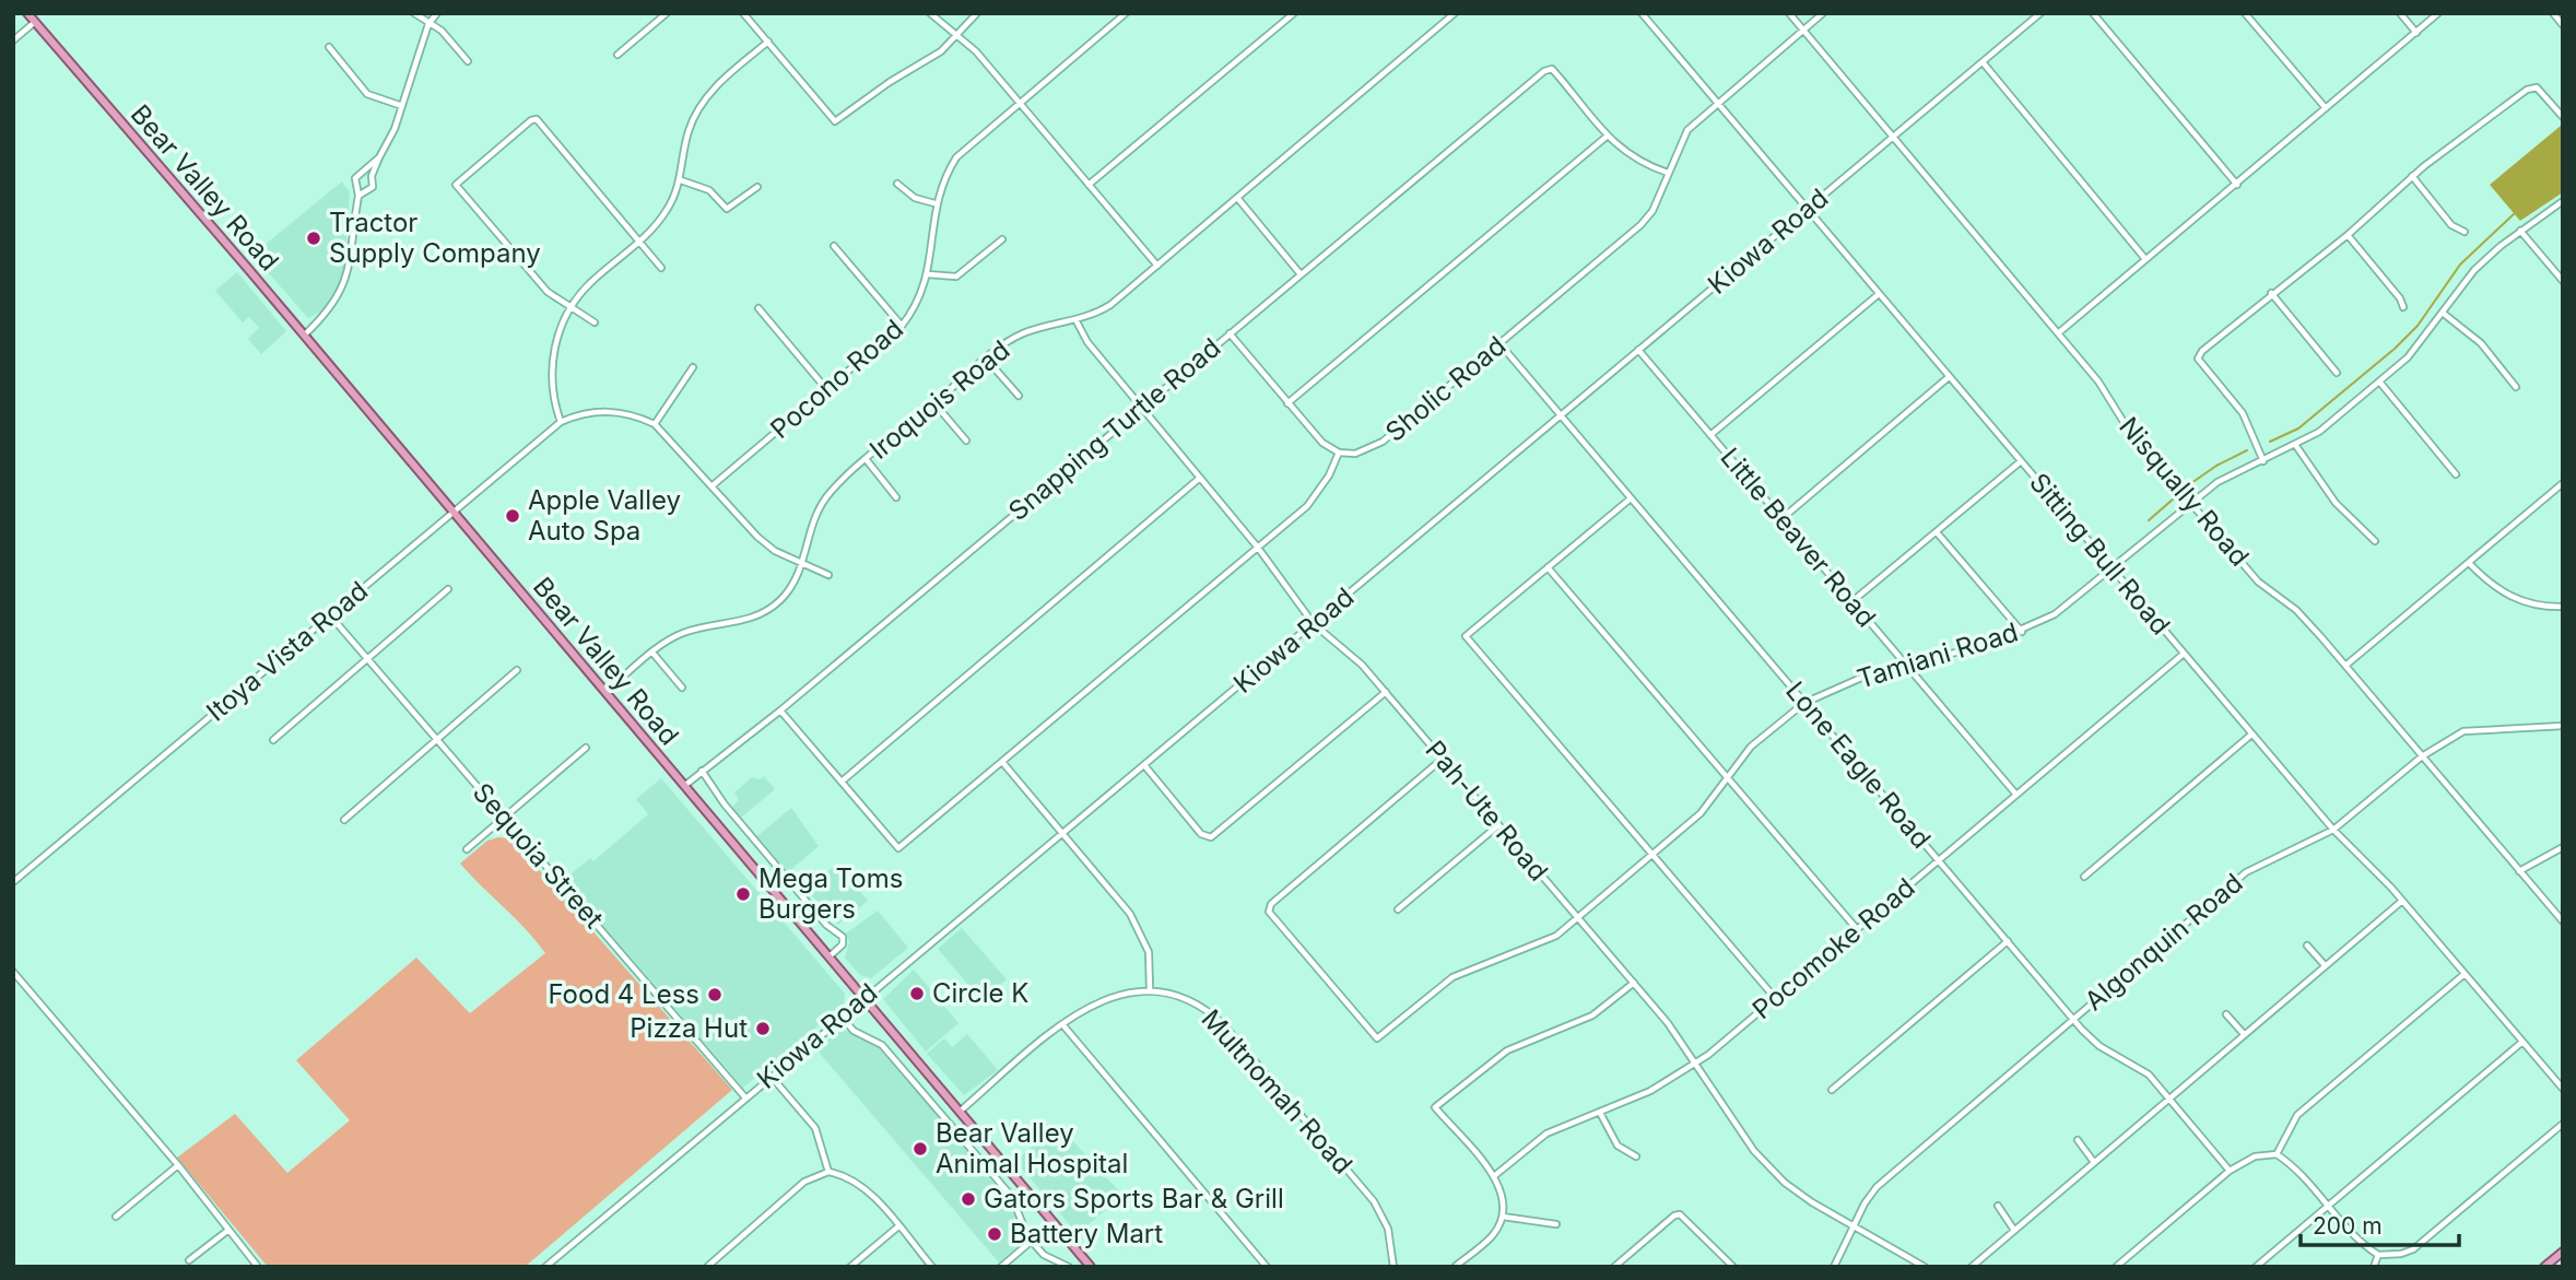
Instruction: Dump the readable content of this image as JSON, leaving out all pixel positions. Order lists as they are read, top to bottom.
{
  "streets": {
    "main road": ["Bear Valley Road"],
    "street": [
      "Kiowa Road",
      "Pocono Road",
      "Sholic Road",
      "Iroquois Road",
      "Snapping Turtle Road",
      "Nisqually Road",
      "Little Beaver Road",
      "Sitting Bull Road",
      "Itoya Vista Road",
      "Tamiani Road",
      "Lone Eagle Road",
      "Pah-Ute Road",
      "Sequoia Street",
      "Algonquin Road",
      "Pocomoke Road",
      "Multnomah Road"
    ]
  },
  "crossings": [
    ["Bear Valley Road", "Kiowa Road"],
    ["Bear Valley Road", "Iroquois Road"],
    ["Bear Valley Road", "Snapping Turtle Road"],
    ["Bear Valley Road", "Itoya Vista Road"],
    ["Bear Valley Road", "Multnomah Road"],
    ["Kiowa Road", "Nisqually Road"],
    ["Kiowa Road", "Little Beaver Road"],
    ["Kiowa Road", "Sitting Bull Road"],
    ["Kiowa Road", "Lone Eagle Road"],
    ["Kiowa Road", "Pah-Ute Road"],
    ["Kiowa Road", "Sequoia Street"],
    ["Sholic Road", "Nisqually Road"],
    ["Sholic Road", "Sitting Bull Road"],
    ["Sholic Road", "Lone Eagle Road"],
    ["Iroquois Road", "Pah-Ute Road"],
    ["Snapping Turtle Road", "Pah-Ute Road"],
    ["Nisqually Road", "Tamiani Road"],
    ["Nisqually Road", "Algonquin Road"],
    ["Little Beaver Road", "Tamiani Road"],
    ["Little Beaver Road", "Pocomoke Road"],
    ["Sitting Bull Road", "Tamiani Road"],
    ["Sitting Bull Road", "Algonquin Road"],
    ["Sitting Bull Road", "Pocomoke Road"],
    ["Itoya Vista Road", "Sequoia Street"],
    ["Tamiani Road", "Lone Eagle Road"],
    ["Tamiani Road", "Pah-Ute Road"],
    ["Lone Eagle Road", "Algonquin Road"],
    ["Lone Eagle Road", "Pocomoke Road"],
    ["Pah-Ute Road", "Algonquin Road"],
    ["Pah-Ute Road", "Pocomoke Road"]
  ],
  "places": [
    "Tractor Supply Company",
    "Apple Valley Auto Spa",
    "Mega Toms Burgers",
    "Circle K",
    "Food 4 Less",
    "Pizza Hut",
    "Bear Valley Animal Hospital",
    "Gators Sports Bar & Grill",
    "Battery Mart"
  ],
  "scale_bar": "200 m"
}
